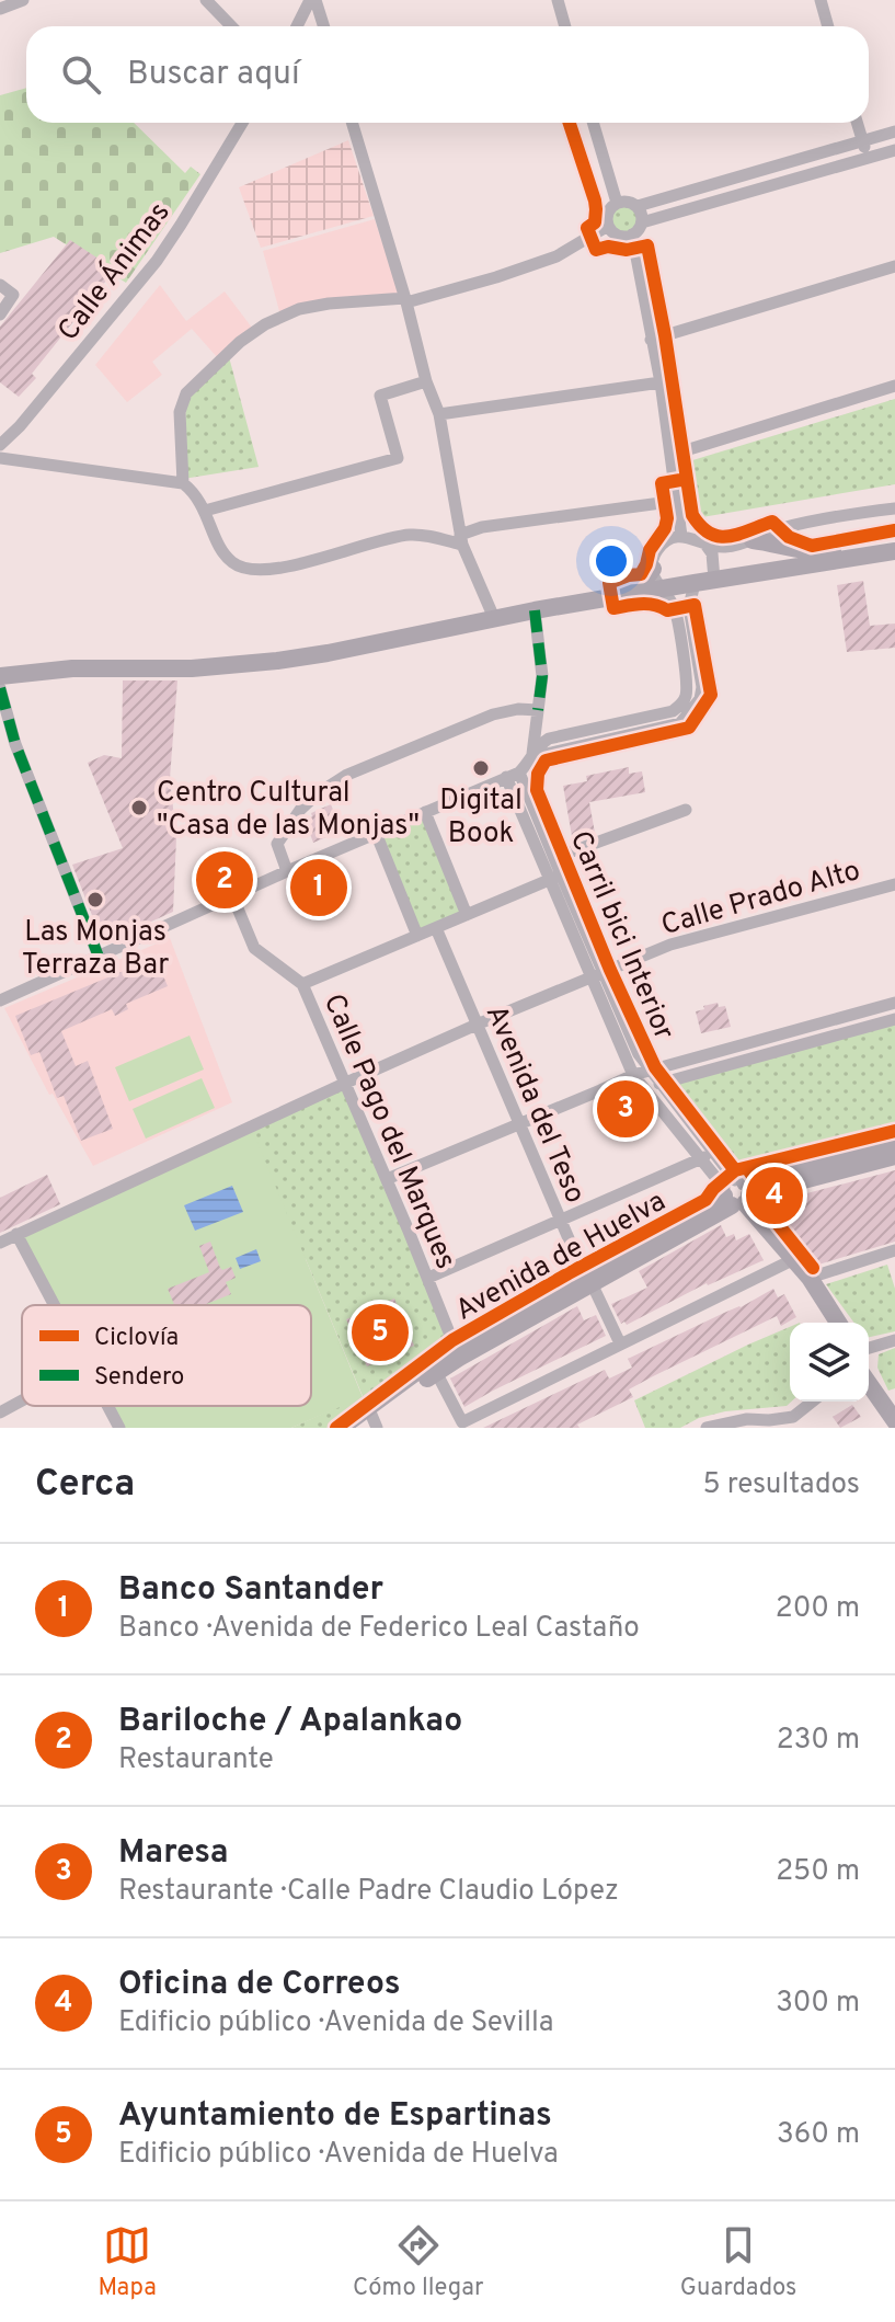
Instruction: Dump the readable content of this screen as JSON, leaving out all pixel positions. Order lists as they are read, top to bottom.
{
  "streets": {
    "main road": ["Avenida de Huelva"],
    "street": [
      "Calle Ánimas",
      "Calle Prado Alto",
      "Avenida del Teso",
      "Calle Pago del Marques"
    ],
    "cycle path": ["Carril bici Interior"]
  },
  "crossings": [
    ["Calle Prado Alto", "Avenida del Teso"],
    ["Calle Prado Alto", "Calle Pago del Marques"],
    ["Avenida del Teso", "Avenida de Huelva"],
    ["Calle Pago del Marques", "Avenida de Huelva"]
  ],
  "places": ["Digital Book", "Centro Cultural \"Casa de las Monjas\"", "Las Monjas Terraza Bar"],
  "legend": ["Ciclovía", "Sendero"],
  "page": {
    "search": "Buscar aquí",
    "pins": [
      "2",
      "1",
      "3",
      "4",
      "5"
    ],
    "heading": ["Cerca", "5 resultados"],
    "list": [
      {
        "mark": "1",
        "name": "Banco Santander",
        "note": "Banco · Avenida de Federico Leal Castaño",
        "value": "200 m"
      },
      {
        "mark": "2",
        "name": "Bariloche / Apalankao",
        "note": "Restaurante",
        "value": "230 m"
      },
      {
        "mark": "3",
        "name": "Maresa",
        "note": "Restaurante · Calle Padre Claudio López",
        "value": "250 m"
      },
      {
        "mark": "4",
        "name": "Oficina de Correos",
        "note": "Edificio público · Avenida de Sevilla",
        "value": "300 m"
      },
      {
        "mark": "5",
        "name": "Ayuntamiento de Espartinas",
        "note": "Edificio público · Avenida de Huelva",
        "value": "360 m"
      }
    ],
    "nav": ["Mapa", "Cómo llegar", "Guardados"]
  }
}
